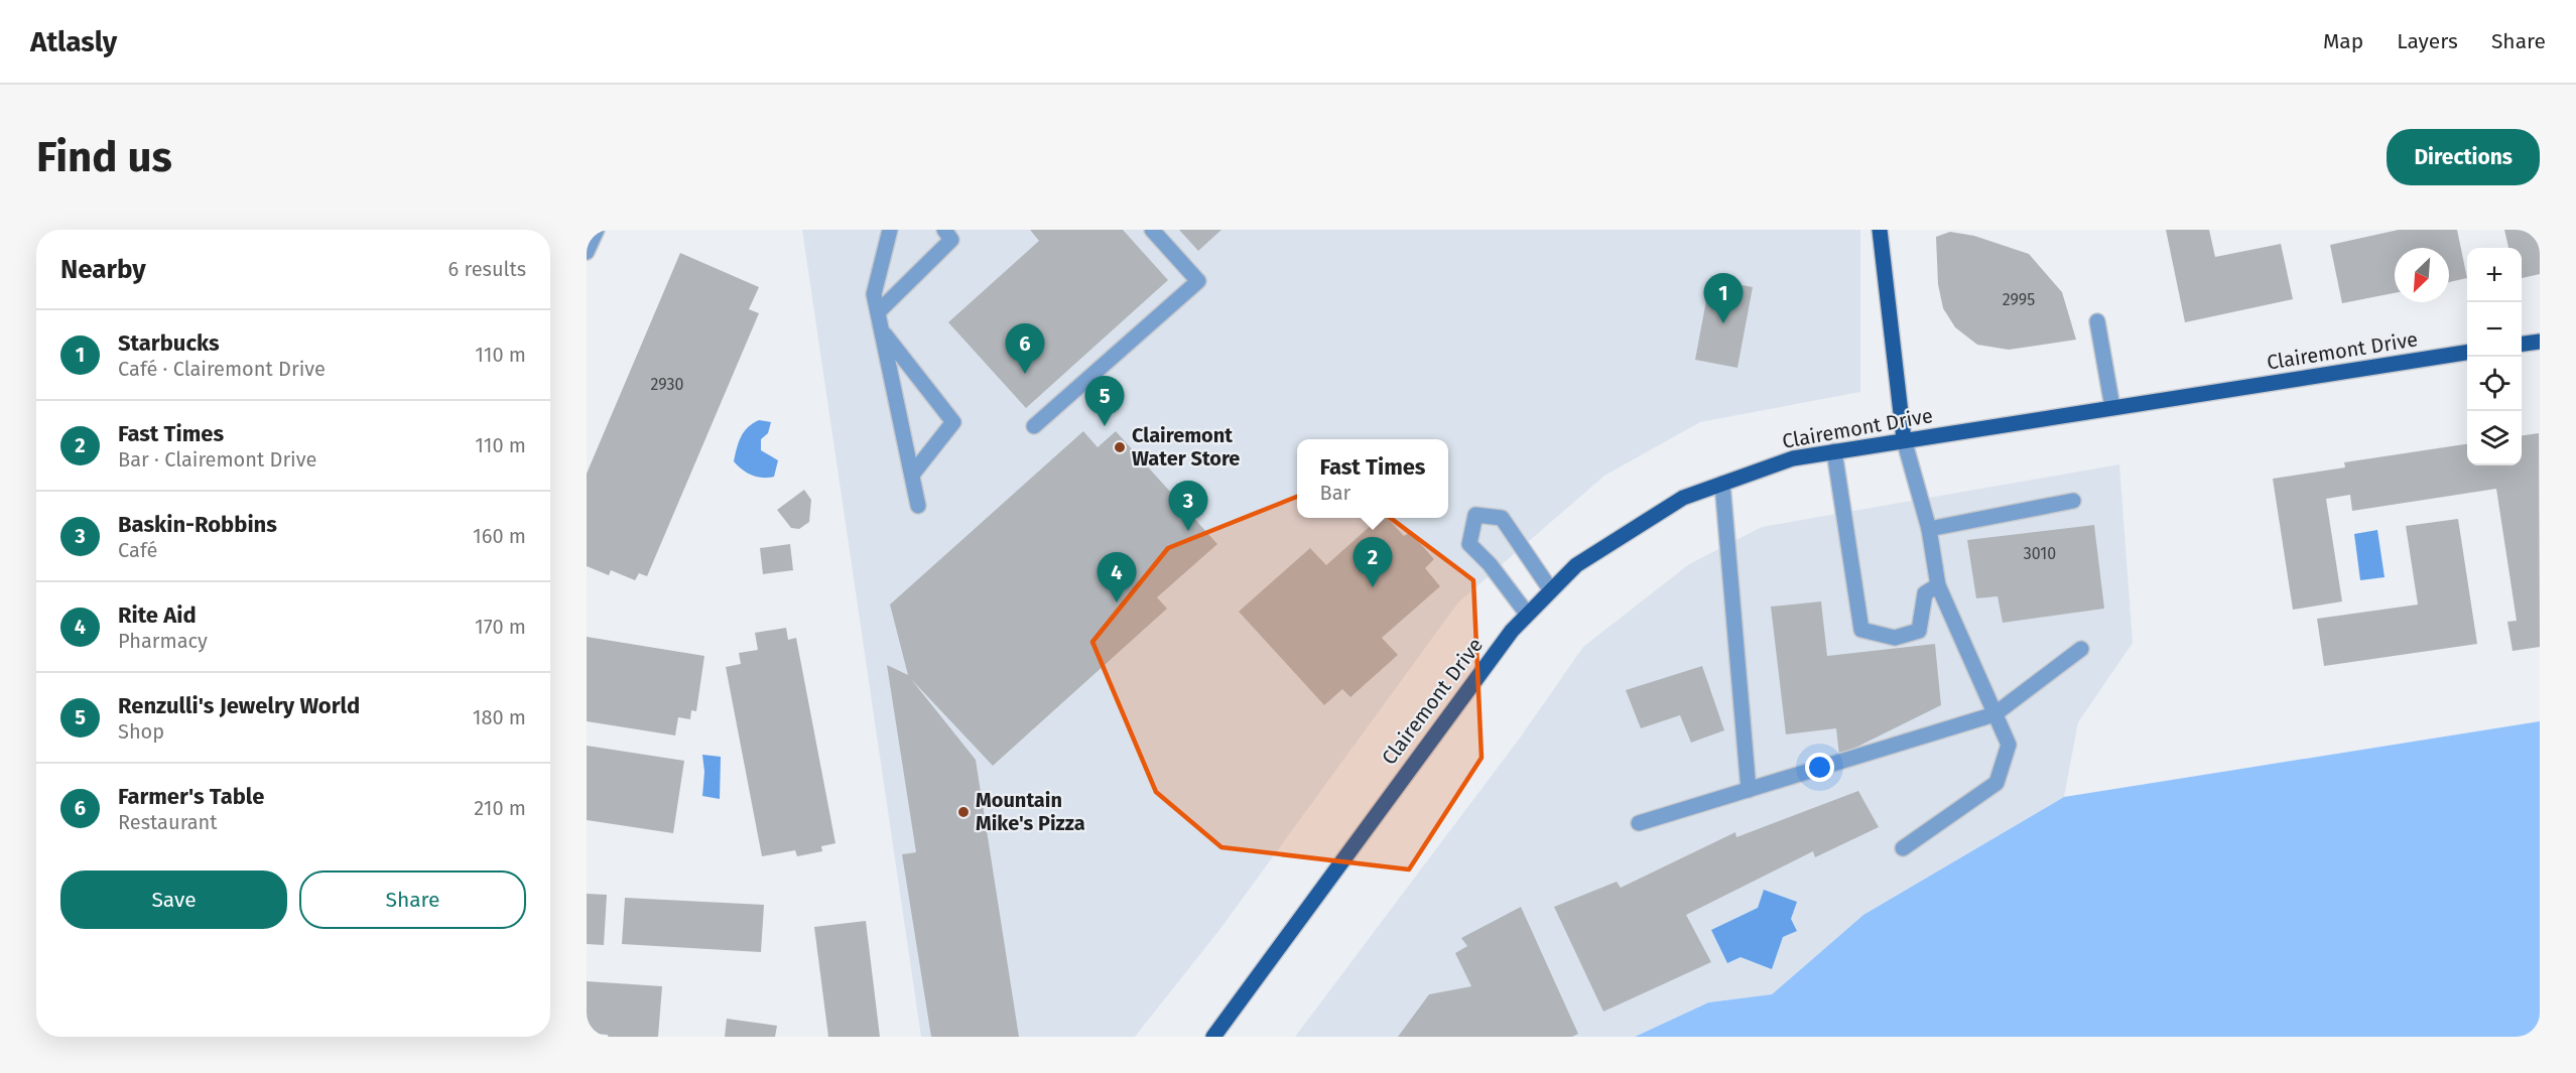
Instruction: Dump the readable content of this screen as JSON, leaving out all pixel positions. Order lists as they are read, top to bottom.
{
  "streets": {
    "main road": ["Clairemont Drive"]
  },
  "places": ["Clairemont Water Store", "Mountain Mike's Pizza"],
  "house_numbers": ["2995", "2930", "3010"],
  "north": "bottom left",
  "page": {
    "header": "Atlasly",
    "nav": ["Map", "Layers", "Share"],
    "buttons": [
      "Directions",
      ["Save", "Share"]
    ],
    "title": "Find us",
    "heading": ["Nearby", "6 results"],
    "map_buttons": ["+", "−"],
    "pins": [
      "1",
      "6",
      "5",
      "3",
      "2",
      "4"
    ],
    "list": [
      {
        "mark": "1",
        "name": "Starbucks",
        "note": "Café · Clairemont Drive",
        "value": "110 m"
      },
      {
        "mark": "2",
        "name": "Fast Times",
        "note": "Bar · Clairemont Drive",
        "value": "110 m"
      },
      {
        "mark": "3",
        "name": "Baskin-Robbins",
        "note": "Café",
        "value": "160 m"
      },
      {
        "mark": "4",
        "name": "Rite Aid",
        "note": "Pharmacy",
        "value": "170 m"
      },
      {
        "mark": "5",
        "name": "Renzulli's Jewelry World",
        "note": "Shop",
        "value": "180 m"
      },
      {
        "mark": "6",
        "name": "Farmer's Table",
        "note": "Restaurant",
        "value": "210 m"
      }
    ],
    "popup": ["Fast Times", "Bar"]
  }
}
